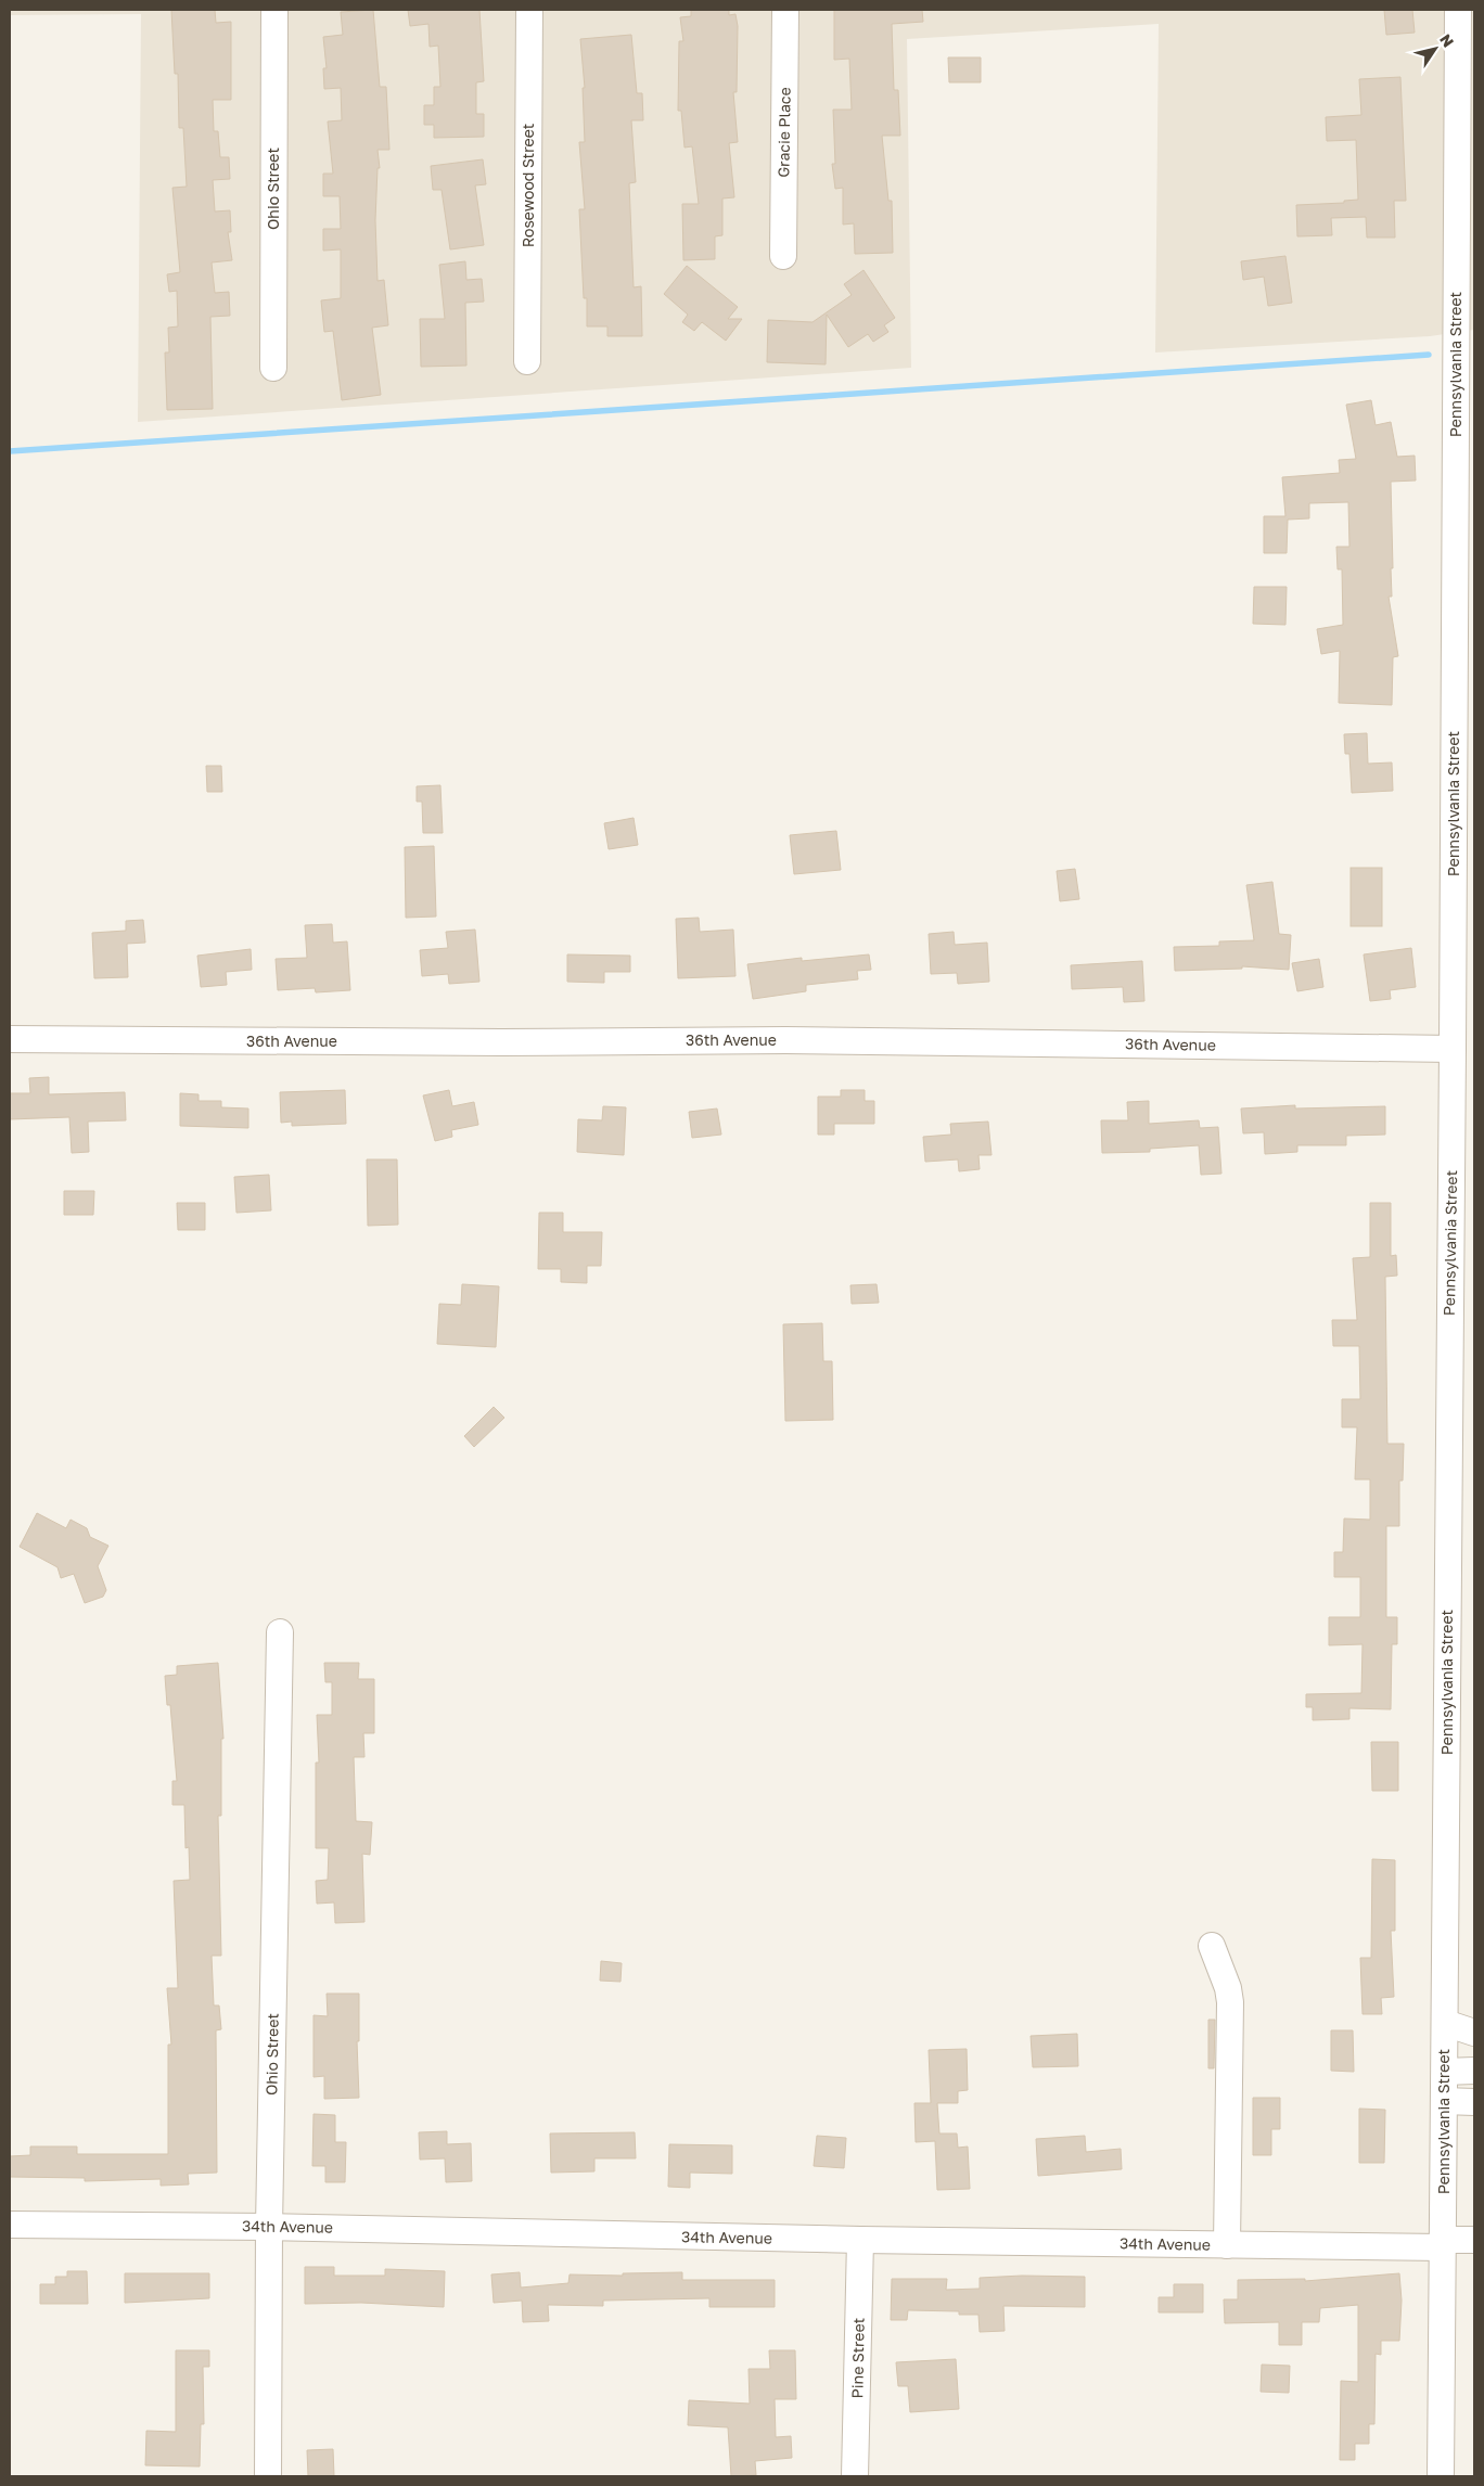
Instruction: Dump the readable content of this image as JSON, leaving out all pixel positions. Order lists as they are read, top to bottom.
{
  "streets": {
    "street": [
      "Gracie Place",
      "Rosewood Street",
      "Ohio Street",
      "Pennsylvania Street",
      "36th Avenue",
      "34th Avenue",
      "Pine Street"
    ]
  },
  "crossings": [
    ["Ohio Street", "34th Avenue"],
    ["Pennsylvania Street", "36th Avenue"],
    ["Pennsylvania Street", "34th Avenue"],
    ["34th Avenue", "Pine Street"]
  ],
  "north": "top right"
}
